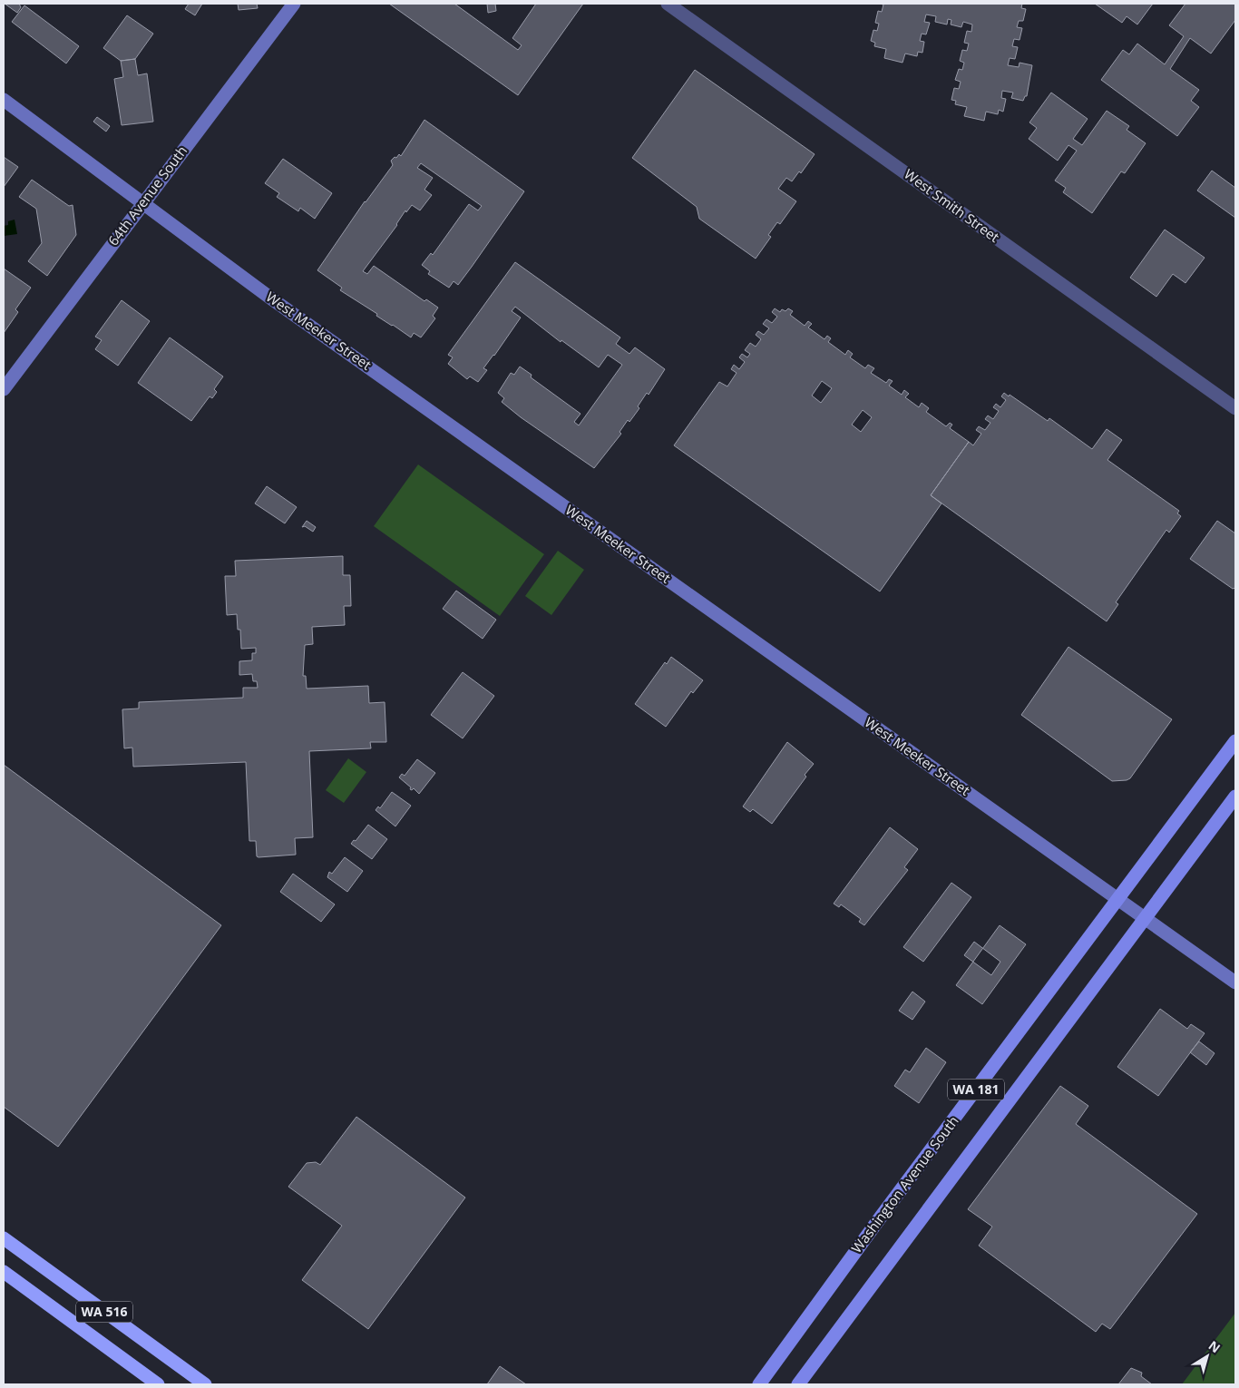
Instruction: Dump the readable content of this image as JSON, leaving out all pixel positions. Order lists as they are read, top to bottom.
{
  "streets": {
    "highway": ["WA 516"],
    "main road": [
      "64th Avenue South",
      "West Meeker Street",
      "WA 181",
      "Washington Avenue South"
    ],
    "street": ["West Smith Street"]
  },
  "crossings": [
    ["64th Avenue South", "West Meeker Street"],
    ["West Meeker Street", "WA 181"],
    ["West Meeker Street", "Washington Avenue South"],
    ["WA 181", "Washington Avenue South"]
  ],
  "north": "top right"
}
